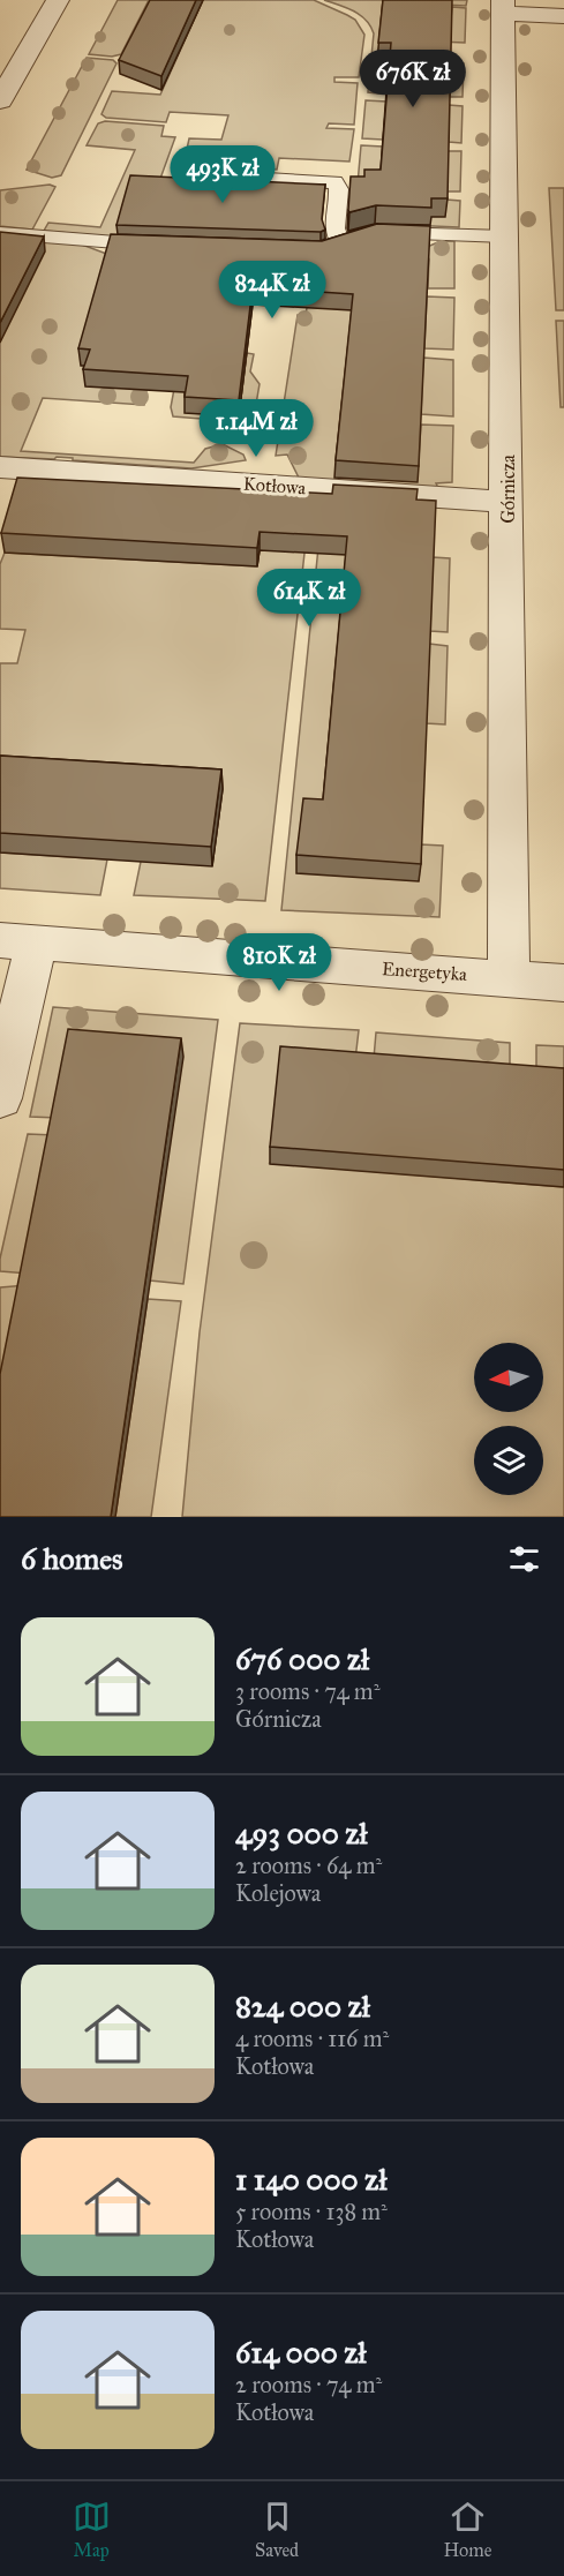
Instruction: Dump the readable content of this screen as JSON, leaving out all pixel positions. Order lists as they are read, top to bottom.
{
  "streets": {
    "street": ["Kotłowa", "Górnicza", "Energetyka"]
  },
  "crossings": [
    ["Kotłowa", "Górnicza"],
    ["Górnicza", "Energetyka"]
  ],
  "north": "left",
  "page": {
    "price": [
      "676K zł",
      "493K zł",
      "824K zł",
      "1.14M zł",
      "614K zł",
      "810K zł"
    ],
    "heading": "6 homes",
    "list": [
      {
        "name": "676 000 zł",
        "note": "3 rooms · 74 m² · Górnicza"
      },
      {
        "name": "493 000 zł",
        "note": "2 rooms · 64 m² · Kolejowa"
      },
      {
        "name": "824 000 zł",
        "note": "4 rooms · 116 m² · Kotłowa"
      },
      {
        "name": "1 140 000 zł",
        "note": "5 rooms · 138 m² · Kotłowa"
      },
      {
        "name": "614 000 zł",
        "note": "2 rooms · 74 m² · Kotłowa"
      }
    ],
    "tabs": ["Map", "Saved", "Home"]
  }
}
